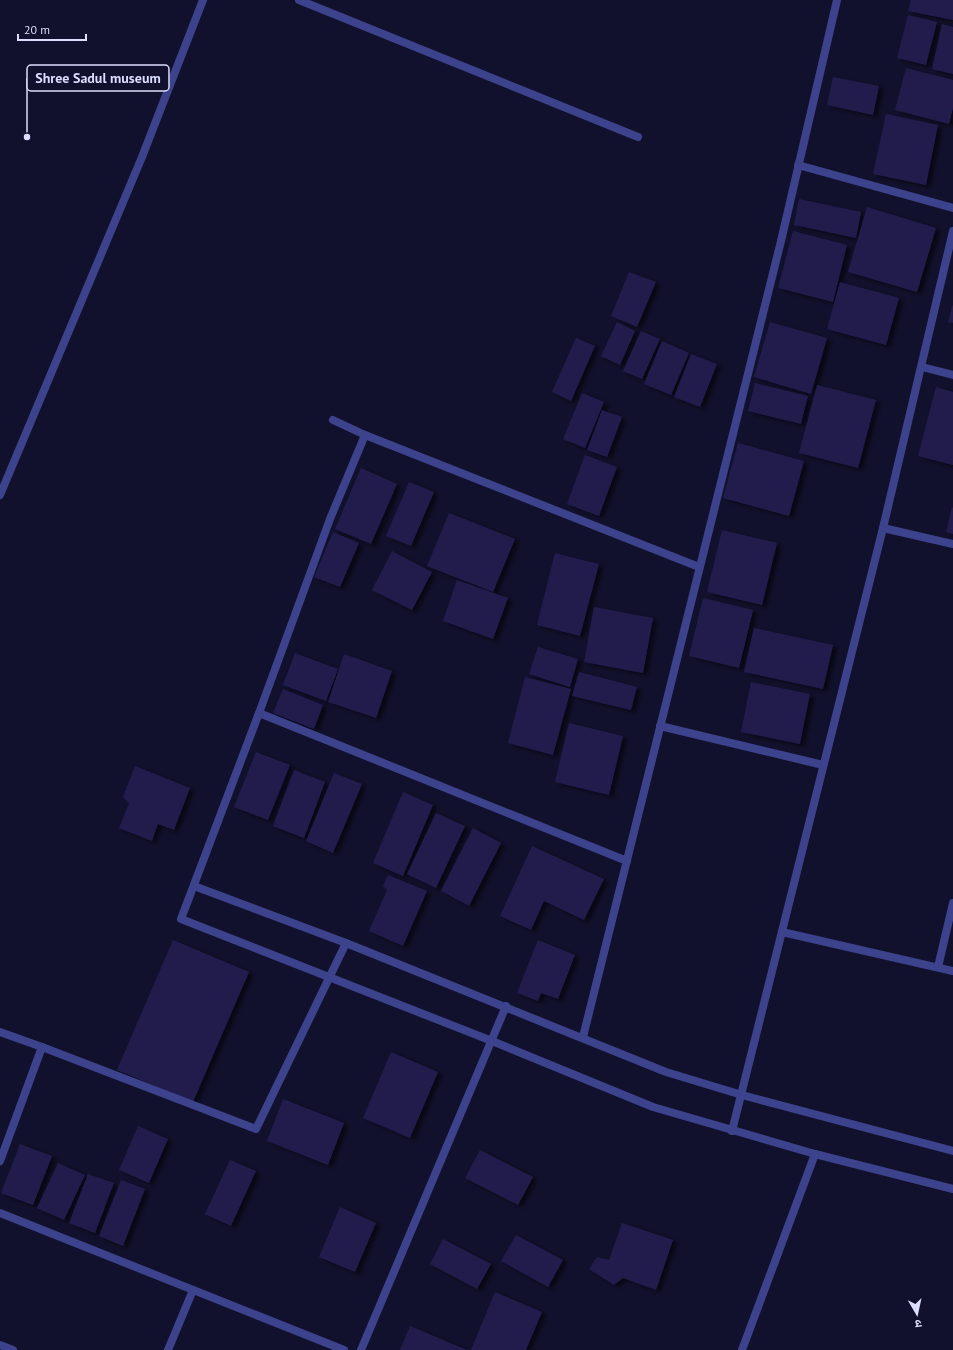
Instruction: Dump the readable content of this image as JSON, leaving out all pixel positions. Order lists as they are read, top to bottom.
{
  "places": ["Shree Sadul museum"],
  "scale_bar": "20 m",
  "north": "bottom"
}
